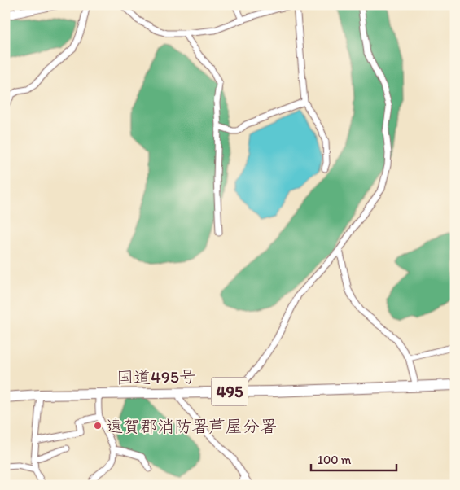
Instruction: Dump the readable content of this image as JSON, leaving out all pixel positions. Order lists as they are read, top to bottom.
{
  "streets": {
    "highway": ["国道495号", "495"]
  },
  "places": ["遠賀郡消防署芦屋分署"],
  "scale_bar": "100 m"
}
